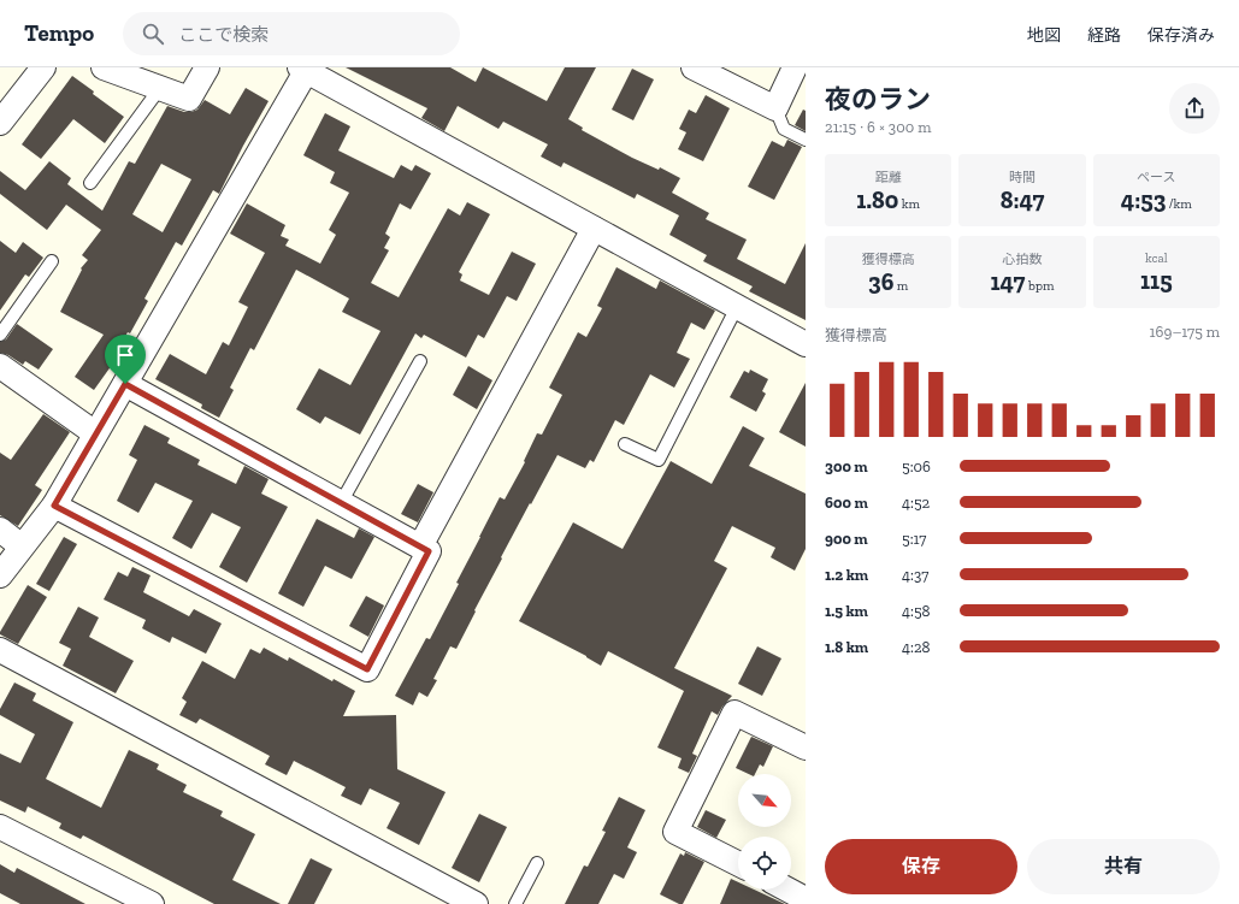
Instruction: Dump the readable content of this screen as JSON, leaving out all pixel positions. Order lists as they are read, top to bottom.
{
  "north": "bottom right",
  "page": {
    "header": "Tempo",
    "search": "ここで検索",
    "nav": ["地図", "経路", "保存済み"],
    "heading": ["夜のラン", "21:15 · 6 × 300 m"],
    "stats": [
      ["距離", "1.80 km"],
      ["時間", "8:47"],
      ["ペース", "4:53 /km"],
      ["獲得標高", "36 m"],
      ["心拍数", "147 bpm"],
      ["kcal", "115"]
    ],
    "chart": ["獲得標高", "169–175 m"],
    "list": [
      {
        "name": "300 m",
        "note": "5:06"
      },
      {
        "name": "600 m",
        "note": "4:52"
      },
      {
        "name": "900 m",
        "note": "5:17"
      },
      {
        "name": "1.2 km",
        "note": "4:37"
      },
      {
        "name": "1.5 km",
        "note": "4:58"
      },
      {
        "name": "1.8 km",
        "note": "4:28"
      }
    ],
    "buttons": ["保存", "共有"]
  }
}
